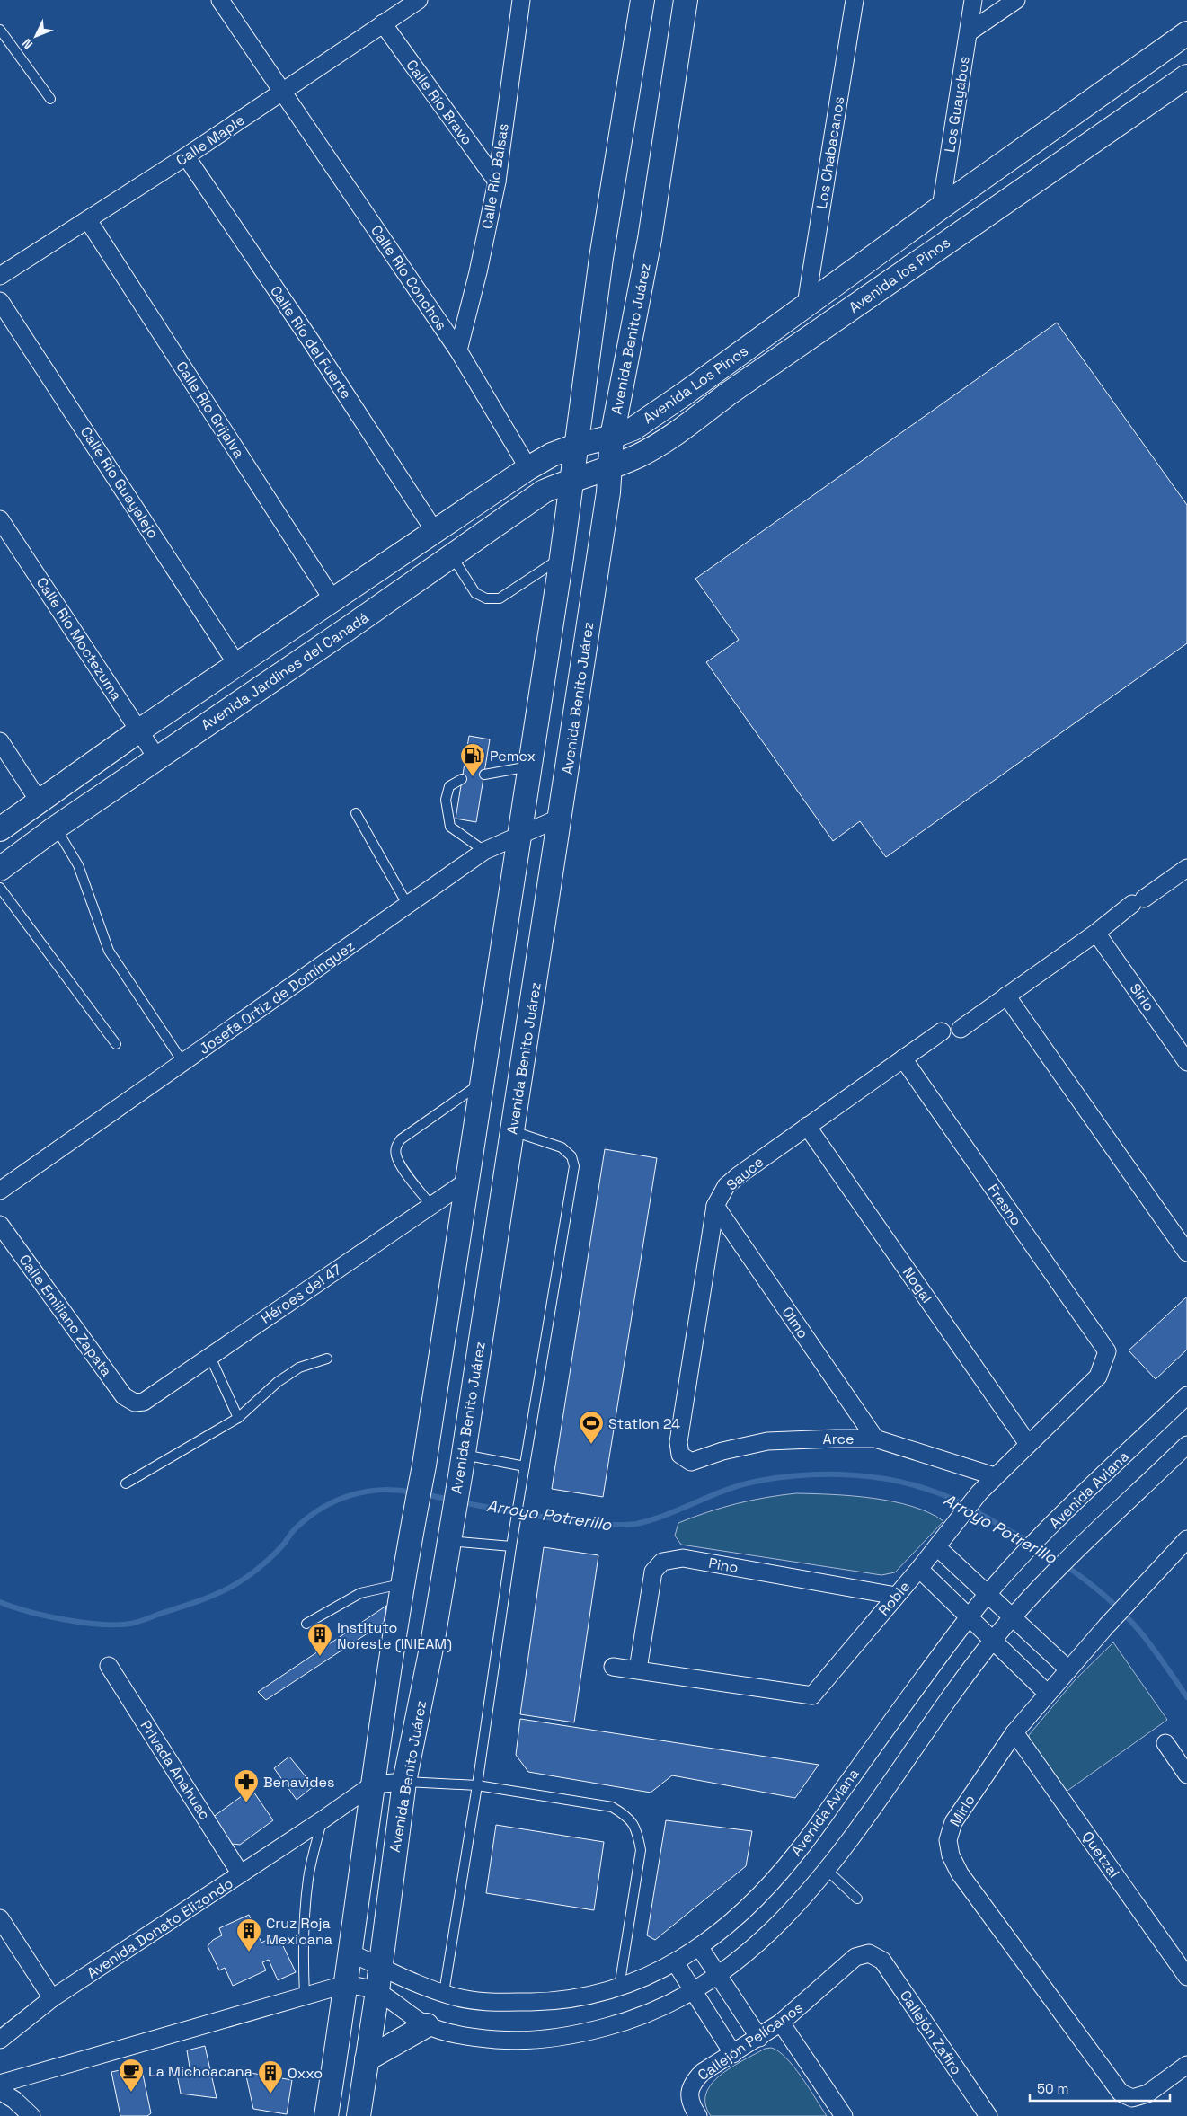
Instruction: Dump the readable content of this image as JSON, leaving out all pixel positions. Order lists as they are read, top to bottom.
{
  "streets": {
    "street": [
      "Calle Río Bravo",
      "Los Guayabos",
      "Calle Maple",
      "Los Chabacanos",
      "Calle Río Balsas",
      "Avenida los Pinos",
      "Calle Río Conchos",
      "Avenida Benito Juárez",
      "Calle Río del Fuerte",
      "Avenida Los Pinos",
      "Calle Río Grijalva",
      "Calle Río Guayalejo",
      "Calle Río Moctezuma",
      "Avenida Jardines del Canadá",
      "Josefa Ortiz de Domínguez",
      "Sirio",
      "Sauce",
      "Fresno",
      "Nogal",
      "Héroes del 47",
      "Calle Emiliano Zapata",
      "Olmo",
      "Arce",
      "Avenida Aviana",
      "Pino",
      "Roble",
      "Privada Anáhuac",
      "Mirlo",
      "Quetzal",
      "Avenida Donato Elizondo",
      "Callejón Zafiro",
      "Callejón Pelícanos"
    ]
  },
  "crossings": [
    ["Calle Río Bravo", "Calle Maple"],
    ["Calle Río Bravo", "Calle Río Balsas"],
    ["Los Guayabos", "Avenida los Pinos"],
    ["Calle Maple", "Calle Río Conchos"],
    ["Calle Maple", "Calle Río del Fuerte"],
    ["Calle Maple", "Calle Río Grijalva"],
    ["Los Chabacanos", "Avenida los Pinos"],
    ["Calle Río Balsas", "Calle Río Conchos"],
    ["Avenida los Pinos", "Avenida Benito Juárez"],
    ["Avenida los Pinos", "Avenida Los Pinos"],
    ["Avenida los Pinos", "Avenida Jardines del Canadá"],
    ["Avenida Benito Juárez", "Avenida Los Pinos"],
    ["Avenida Benito Juárez", "Avenida Jardines del Canadá"],
    ["Avenida Benito Juárez", "Josefa Ortiz de Domínguez"],
    ["Avenida Benito Juárez", "Héroes del 47"],
    ["Avenida Benito Juárez", "Avenida Aviana"],
    ["Avenida Benito Juárez", "Avenida Donato Elizondo"],
    ["Calle Río Moctezuma", "Avenida Jardines del Canadá"],
    ["Sauce", "Fresno"],
    ["Sauce", "Nogal"],
    ["Sauce", "Olmo"],
    ["Sauce", "Arce"],
    ["Fresno", "Roble"],
    ["Nogal", "Roble"],
    ["Héroes del 47", "Calle Emiliano Zapata"],
    ["Olmo", "Arce"],
    ["Arce", "Roble"],
    ["Pino", "Roble"],
    ["Privada Anáhuac", "Avenida Donato Elizondo"],
    ["Mirlo", "Quetzal"],
    ["Callejón Zafiro", "Callejón Pelícanos"]
  ],
  "water": ["Arroyo Potrerillo"],
  "places": {
    "fuel station": ["Pemex"],
    "sports": ["Station 24"],
    "building": ["Instituto Noreste (INIEAM)", "Cruz Roja Mexicana", "Oxxo"],
    "pharmacy": ["Benavides"],
    "cafe": ["La Michoacana"]
  },
  "scale_bar": "50 m",
  "north": "bottom left"
}
